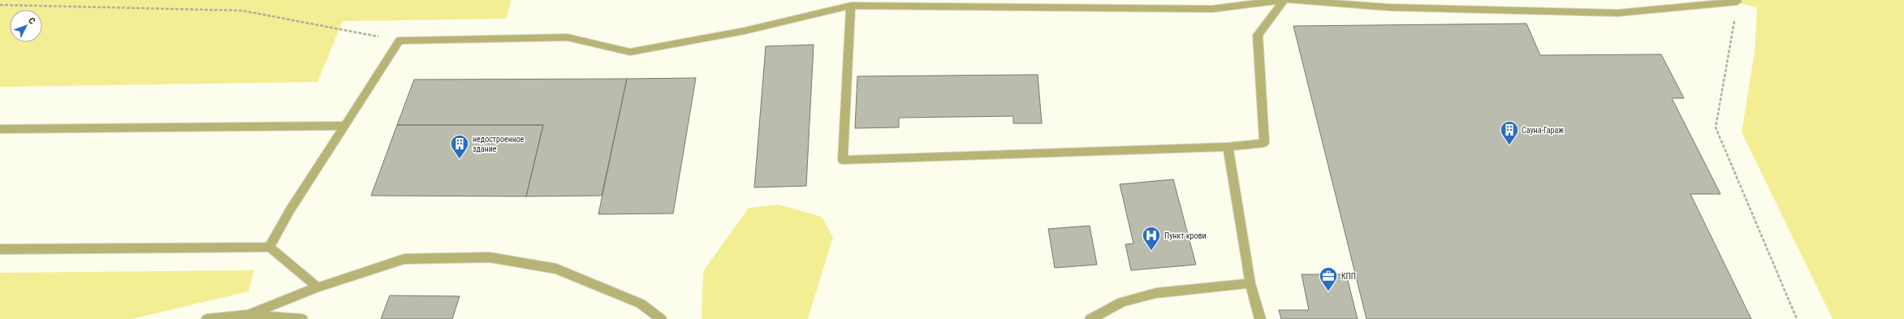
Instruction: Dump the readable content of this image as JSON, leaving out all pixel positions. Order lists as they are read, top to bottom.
{
  "places": {
    "building": ["Сауна-Гараж", "недостроенное здание"],
    "hospital": ["Пункт крови"],
    "office": ["КПП"]
  },
  "north": "top right"
}
